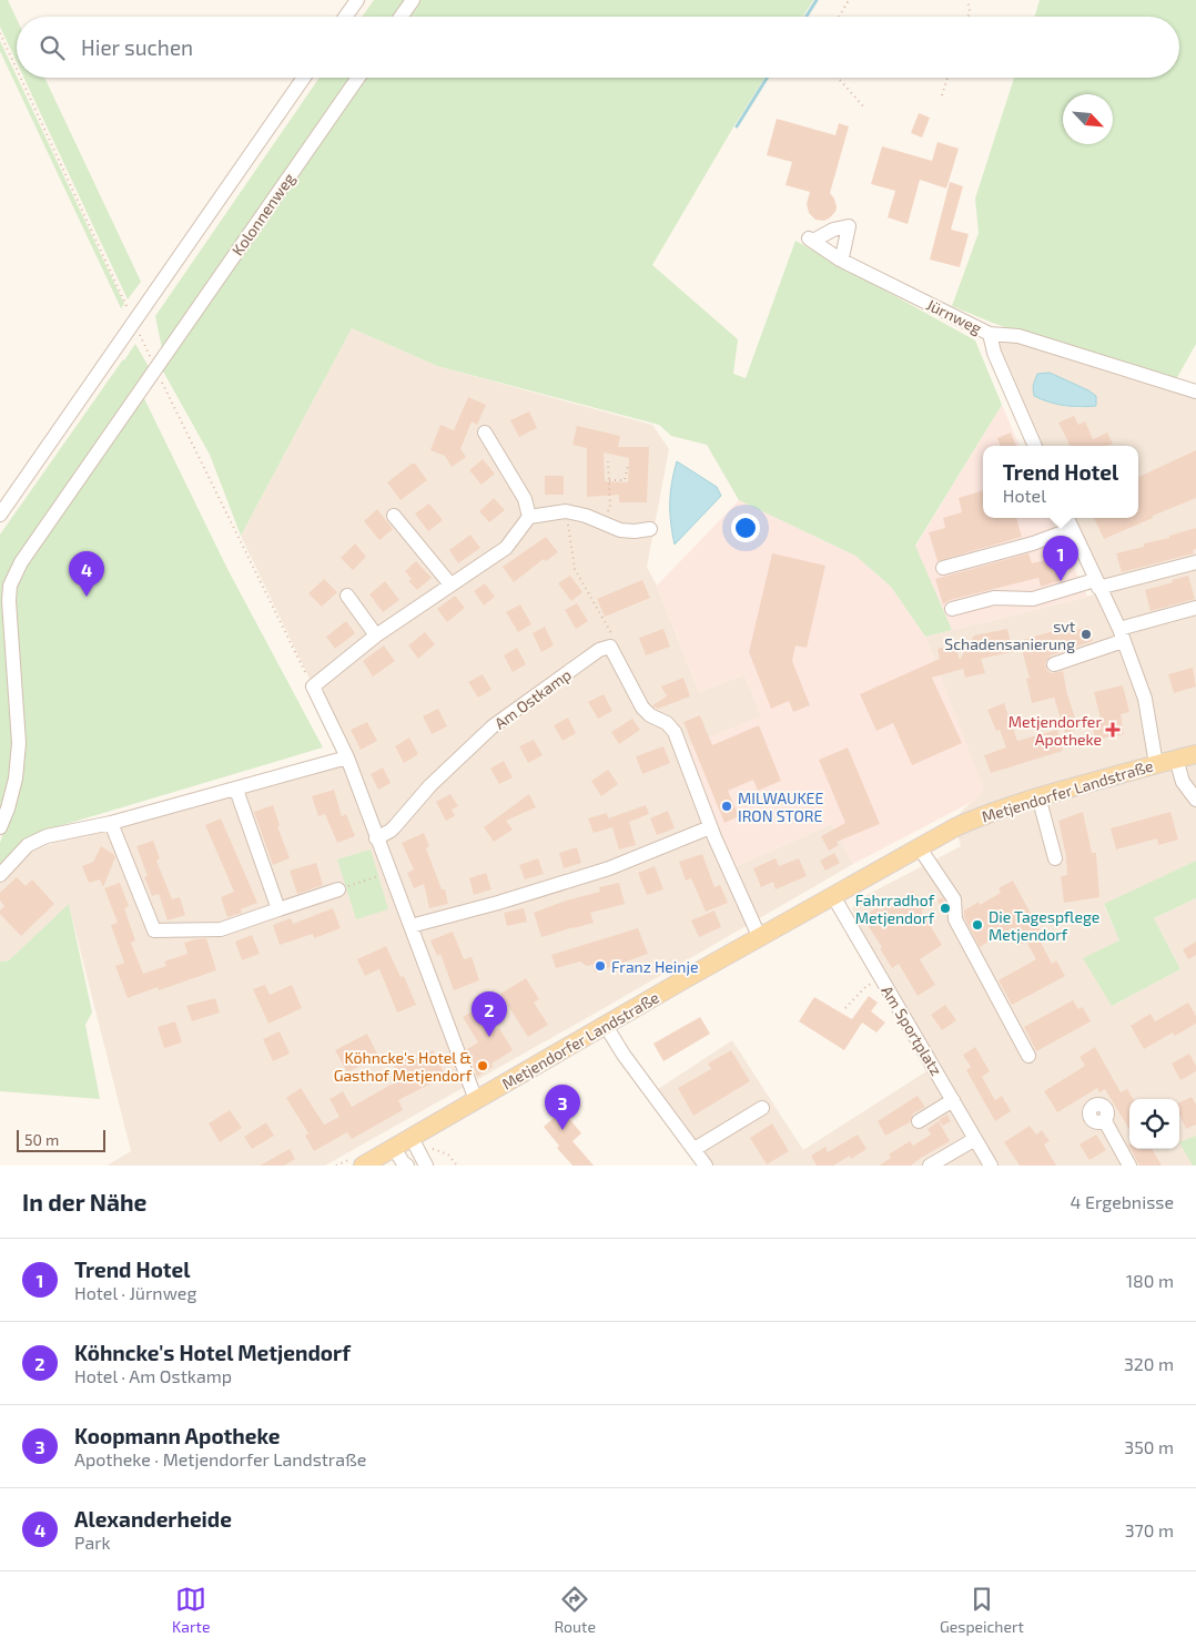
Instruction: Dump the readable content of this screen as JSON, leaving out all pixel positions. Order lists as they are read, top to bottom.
{
  "streets": {
    "main road": ["Metjendorfer Landstraße"],
    "street": [
      "Kolonnenweg",
      "Jürnweg",
      "Am Ostkamp",
      "Am Sportplatz"
    ]
  },
  "crossings": [
    ["Metjendorfer Landstraße", "Am Sportplatz"]
  ],
  "places": {
    "other": [
      "svt Schadensanierung",
      "MILWAUKEE IRON STORE",
      "Fahrradhof Metjendorf",
      "Die Tagespflege Metjendorf",
      "Franz Heinje",
      "Köhncke's Hotel & Gasthof Metjendorf"
    ],
    "health": ["Metjendorfer Apotheke"]
  },
  "scale_bar": "50 m",
  "north": "bottom right",
  "page": {
    "search": "Hier suchen",
    "popup": ["Trend Hotel", "Hotel"],
    "pins": [
      "1",
      "4",
      "2",
      "3"
    ],
    "scale": "50 m",
    "heading": ["In der Nähe", "4 Ergebnisse"],
    "list": [
      {
        "mark": "1",
        "name": "Trend Hotel",
        "note": "Hotel · Jürnweg",
        "value": "180 m"
      },
      {
        "mark": "2",
        "name": "Köhncke's Hotel Metjendorf",
        "note": "Hotel · Am Ostkamp",
        "value": "320 m"
      },
      {
        "mark": "3",
        "name": "Koopmann Apotheke",
        "note": "Apotheke · Metjendorfer Landstraße",
        "value": "350 m"
      },
      {
        "mark": "4",
        "name": "Alexanderheide",
        "note": "Park",
        "value": "370 m"
      }
    ],
    "nav": ["Karte", "Route", "Gespeichert"]
  }
}
